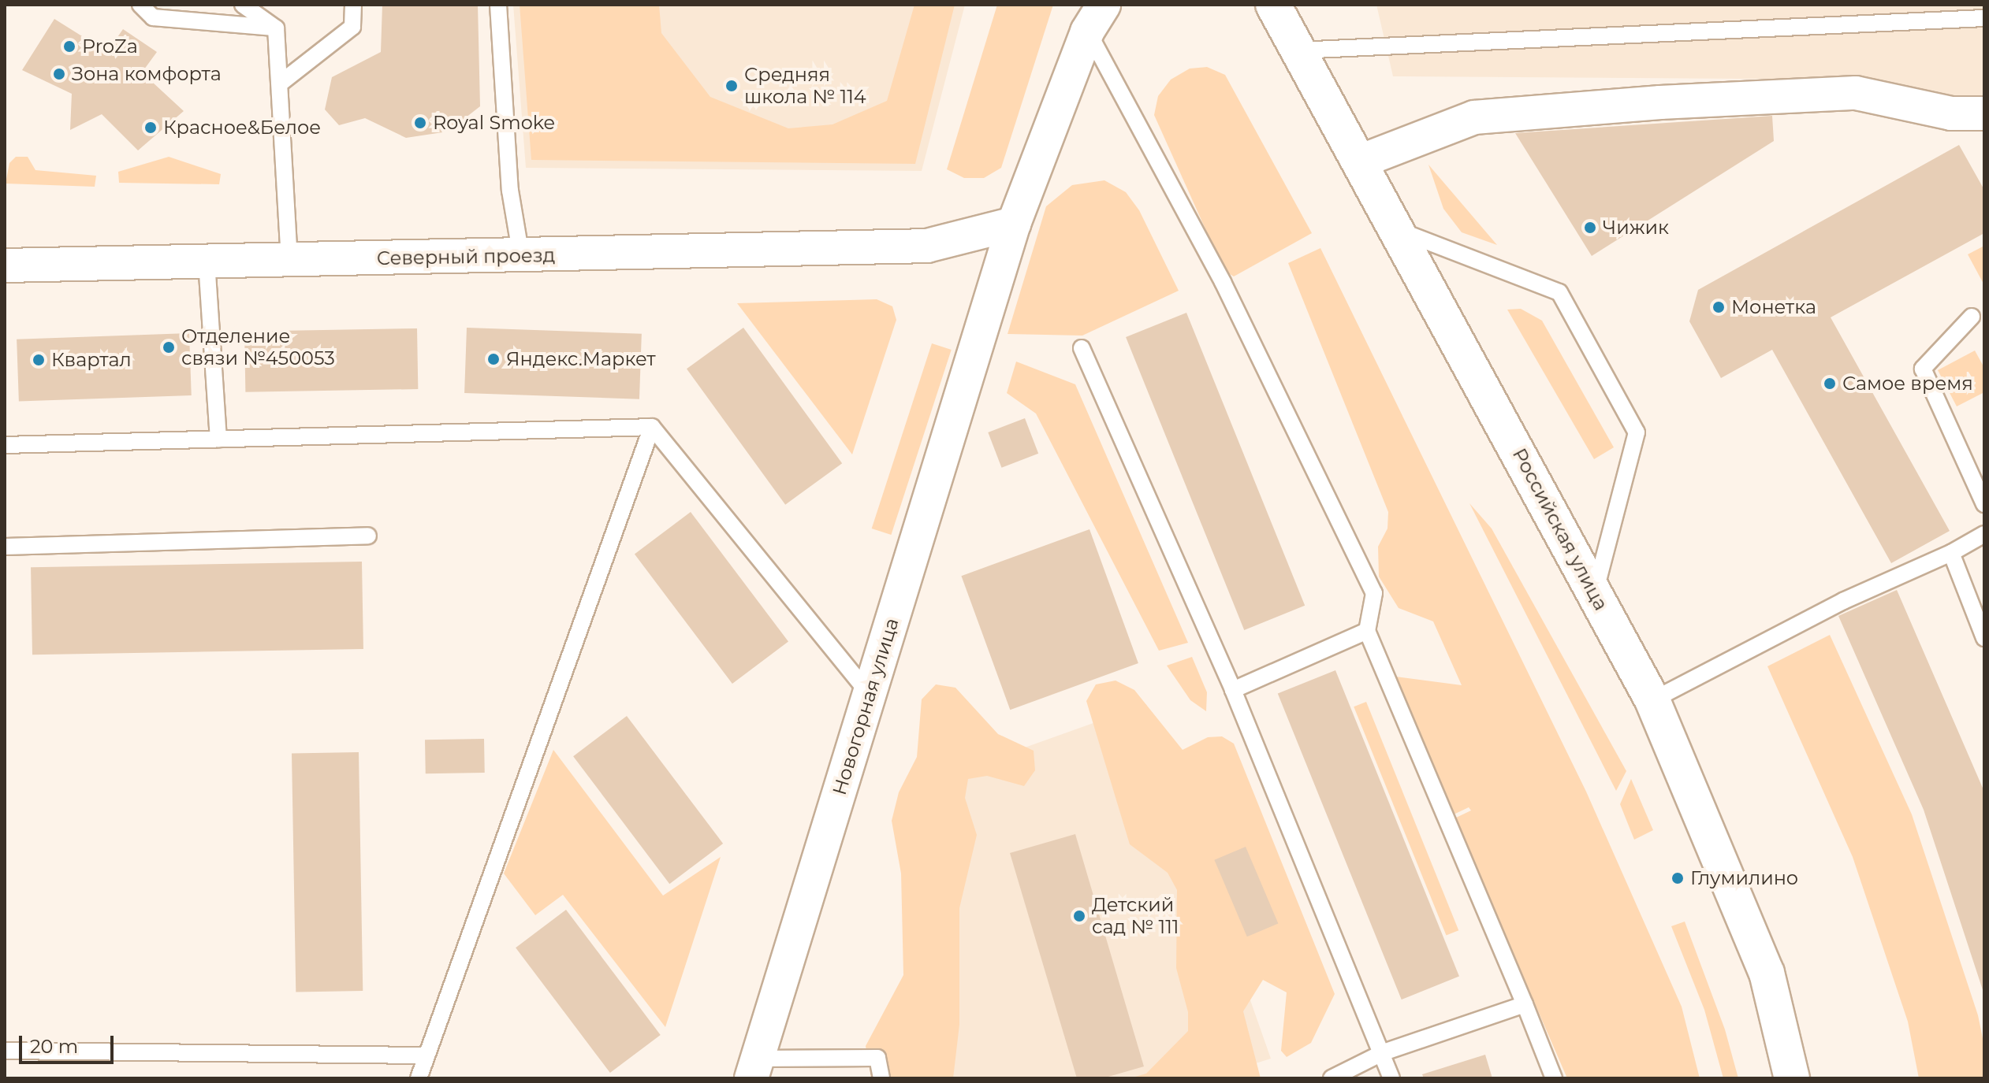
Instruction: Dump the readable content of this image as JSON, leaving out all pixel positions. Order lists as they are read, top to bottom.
{
  "streets": {
    "main road": ["Российская улица"],
    "street": ["Северный проезд", "Новогорная улица"]
  },
  "crossings": [
    ["Северный проезд", "Новогорная улица"]
  ],
  "places": [
    "ProZa",
    "Зона комфорта",
    "Средняя школа № 114",
    "Royal Smoke",
    "Красное&Белое",
    "Чижик",
    "Монетка",
    "Отделение связи №450053",
    "Яндекс.Маркет",
    "Квартал",
    "Самое время",
    "Глумилино",
    "Детский сад № 111"
  ],
  "scale_bar": "20 m"
}
